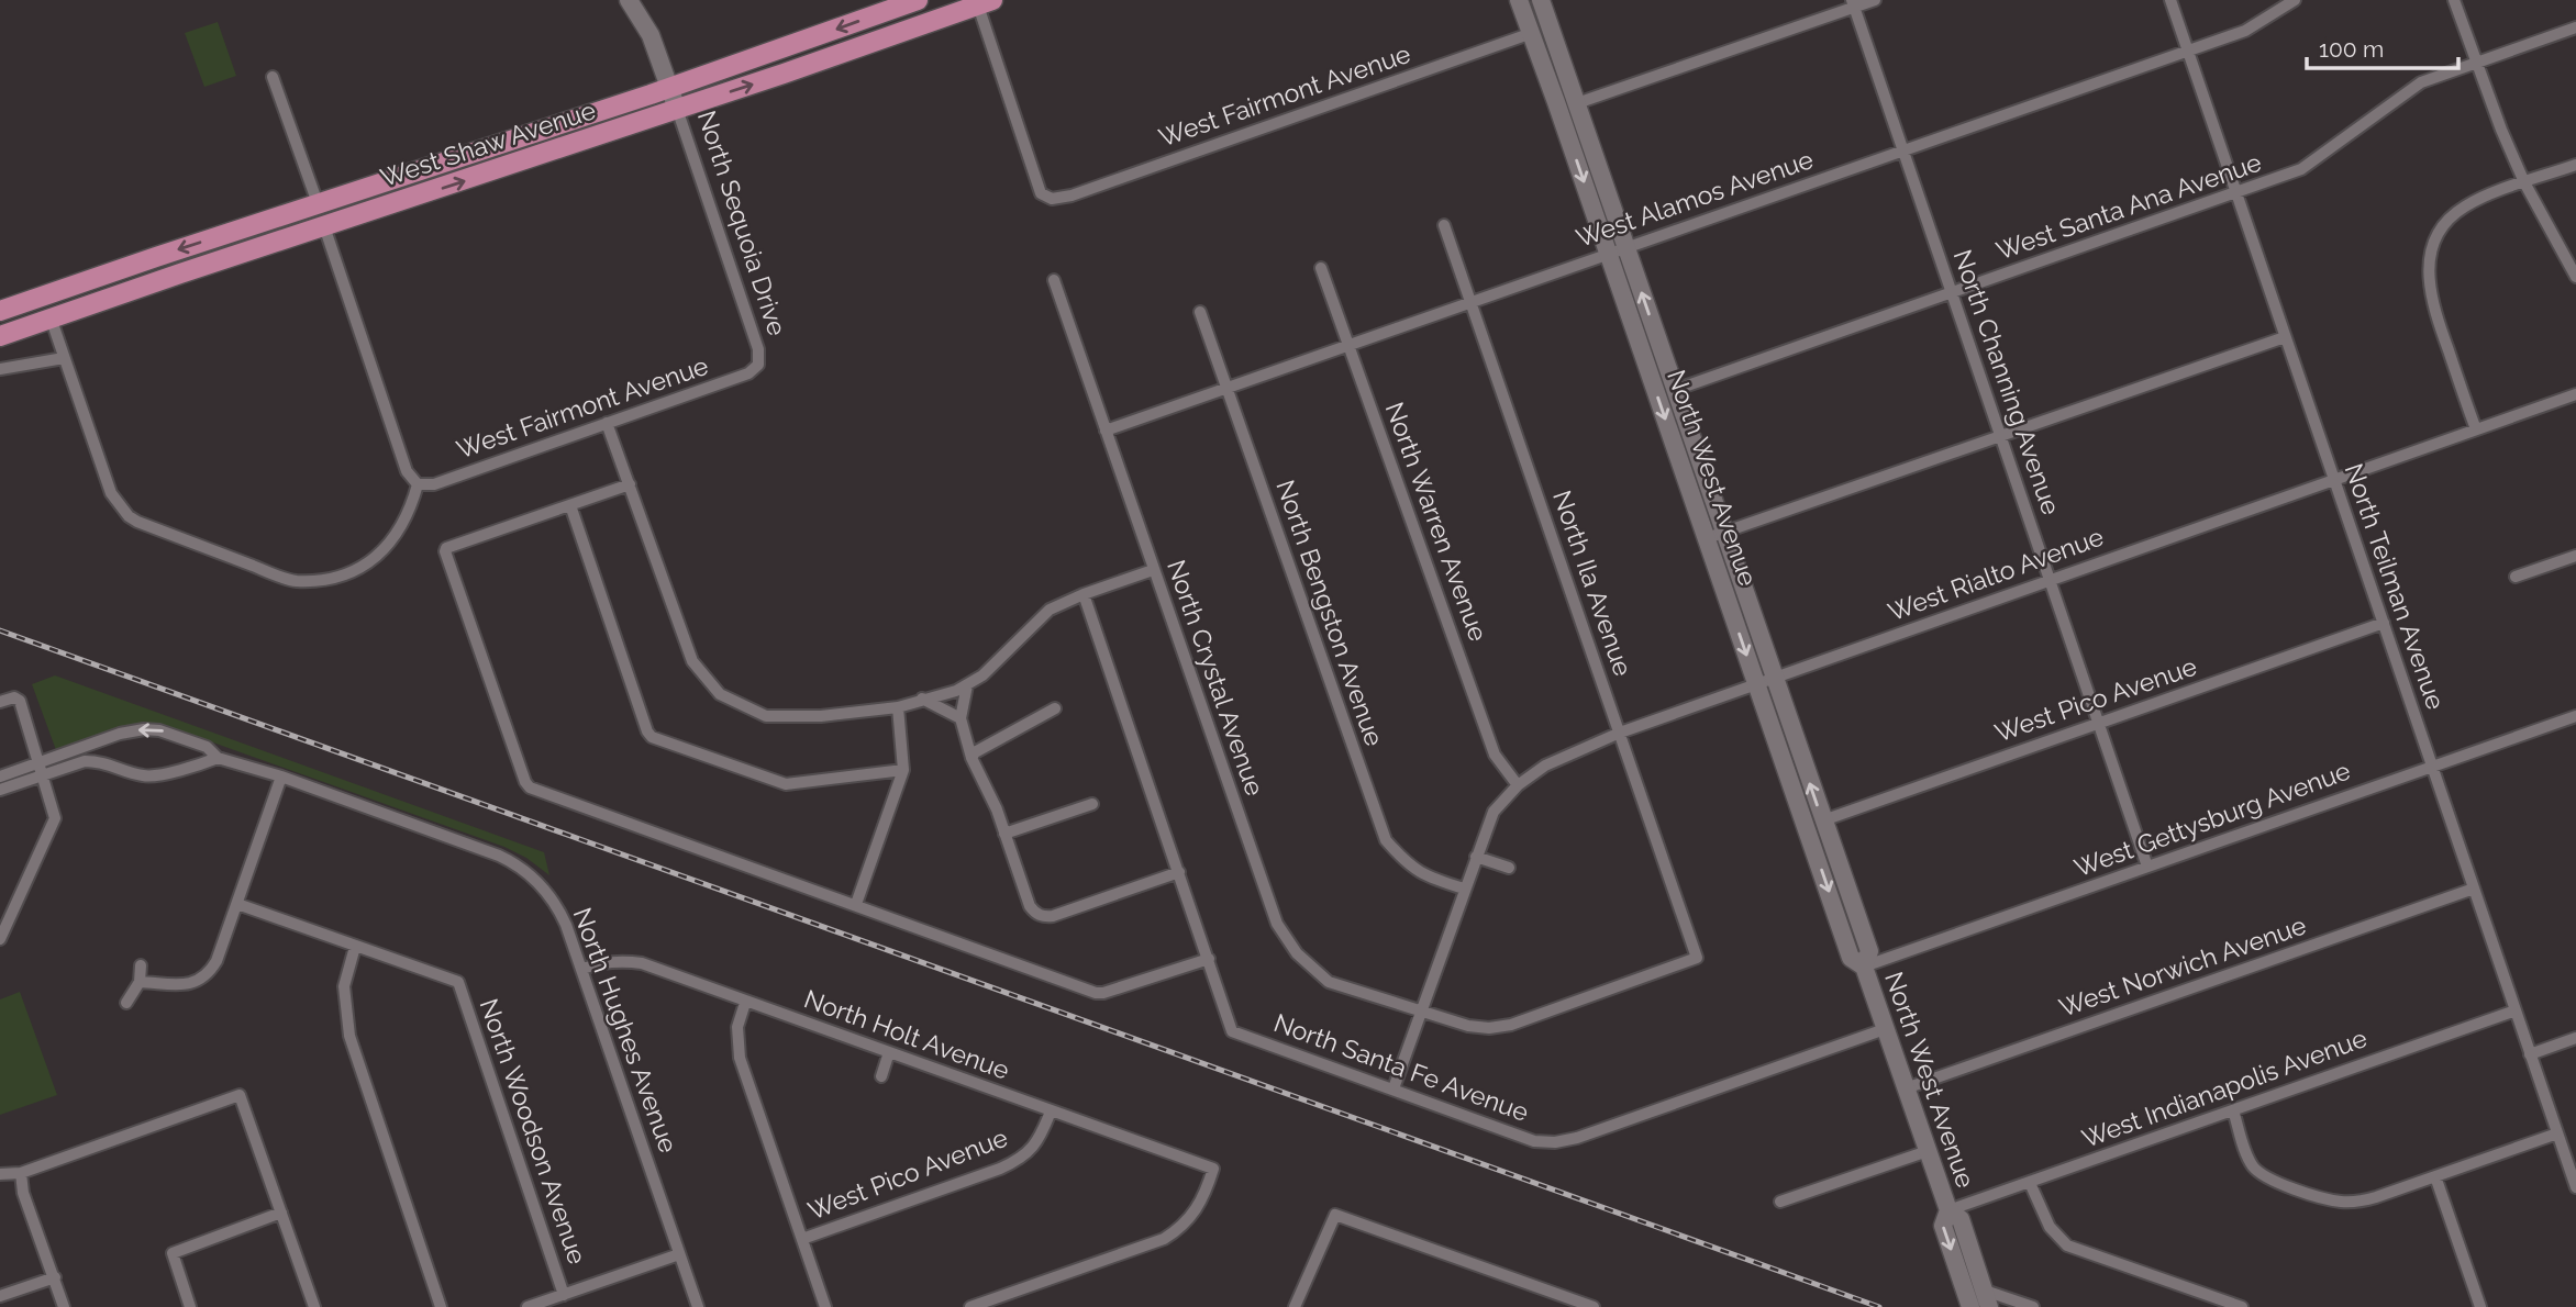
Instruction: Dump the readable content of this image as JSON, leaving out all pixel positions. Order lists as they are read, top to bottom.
{
  "streets": {
    "main road": ["West Shaw Avenue", "North West Avenue"],
    "street": [
      "West Fairmont Avenue",
      "West Alamos Avenue",
      "West Santa Ana Avenue",
      "North Sequoia Drive",
      "North Channing Avenue",
      "North Warren Avenue",
      "West Rialto Avenue",
      "North Ila Avenue",
      "North Teilman Avenue",
      "North Bengston Avenue",
      "North Crystal Avenue",
      "West Pico Avenue",
      "West Gettysburg Avenue",
      "West Norwich Avenue",
      "North Hughes Avenue",
      "North Holt Avenue",
      "North Santa Fe Avenue",
      "West Indianapolis Avenue",
      "North Woodson Avenue"
    ]
  },
  "crossings": [
    ["West Fairmont Avenue", "West Shaw Avenue"],
    ["West Fairmont Avenue", "North Sequoia Drive"],
    ["West Fairmont Avenue", "North West Avenue"],
    ["West Shaw Avenue", "North Sequoia Drive"],
    ["West Alamos Avenue", "North Channing Avenue"],
    ["West Alamos Avenue", "North West Avenue"],
    ["West Alamos Avenue", "North Warren Avenue"],
    ["West Alamos Avenue", "North Ila Avenue"],
    ["West Alamos Avenue", "North Teilman Avenue"],
    ["West Alamos Avenue", "North Bengston Avenue"],
    ["West Alamos Avenue", "North Crystal Avenue"],
    ["West Santa Ana Avenue", "North Channing Avenue"],
    ["West Santa Ana Avenue", "North West Avenue"],
    ["West Santa Ana Avenue", "North Teilman Avenue"],
    ["North Channing Avenue", "West Rialto Avenue"],
    ["North Channing Avenue", "West Pico Avenue"],
    ["North Channing Avenue", "West Gettysburg Avenue"],
    ["North West Avenue", "West Rialto Avenue"],
    ["North West Avenue", "West Pico Avenue"],
    ["North West Avenue", "West Gettysburg Avenue"],
    ["North West Avenue", "West Norwich Avenue"],
    ["North West Avenue", "North Santa Fe Avenue"],
    ["North West Avenue", "West Indianapolis Avenue"],
    ["North Warren Avenue", "West Rialto Avenue"],
    ["West Rialto Avenue", "North Ila Avenue"],
    ["West Rialto Avenue", "North Teilman Avenue"],
    ["West Rialto Avenue", "North Bengston Avenue"],
    ["West Rialto Avenue", "North Crystal Avenue"],
    ["West Rialto Avenue", "North Santa Fe Avenue"],
    ["North Ila Avenue", "North Crystal Avenue"],
    ["North Teilman Avenue", "West Pico Avenue"],
    ["North Teilman Avenue", "West Gettysburg Avenue"],
    ["North Teilman Avenue", "West Norwich Avenue"],
    ["North Teilman Avenue", "West Indianapolis Avenue"],
    ["West Pico Avenue", "North Holt Avenue"],
    ["North Hughes Avenue", "North Holt Avenue"]
  ],
  "scale_bar": "100 m"
}
